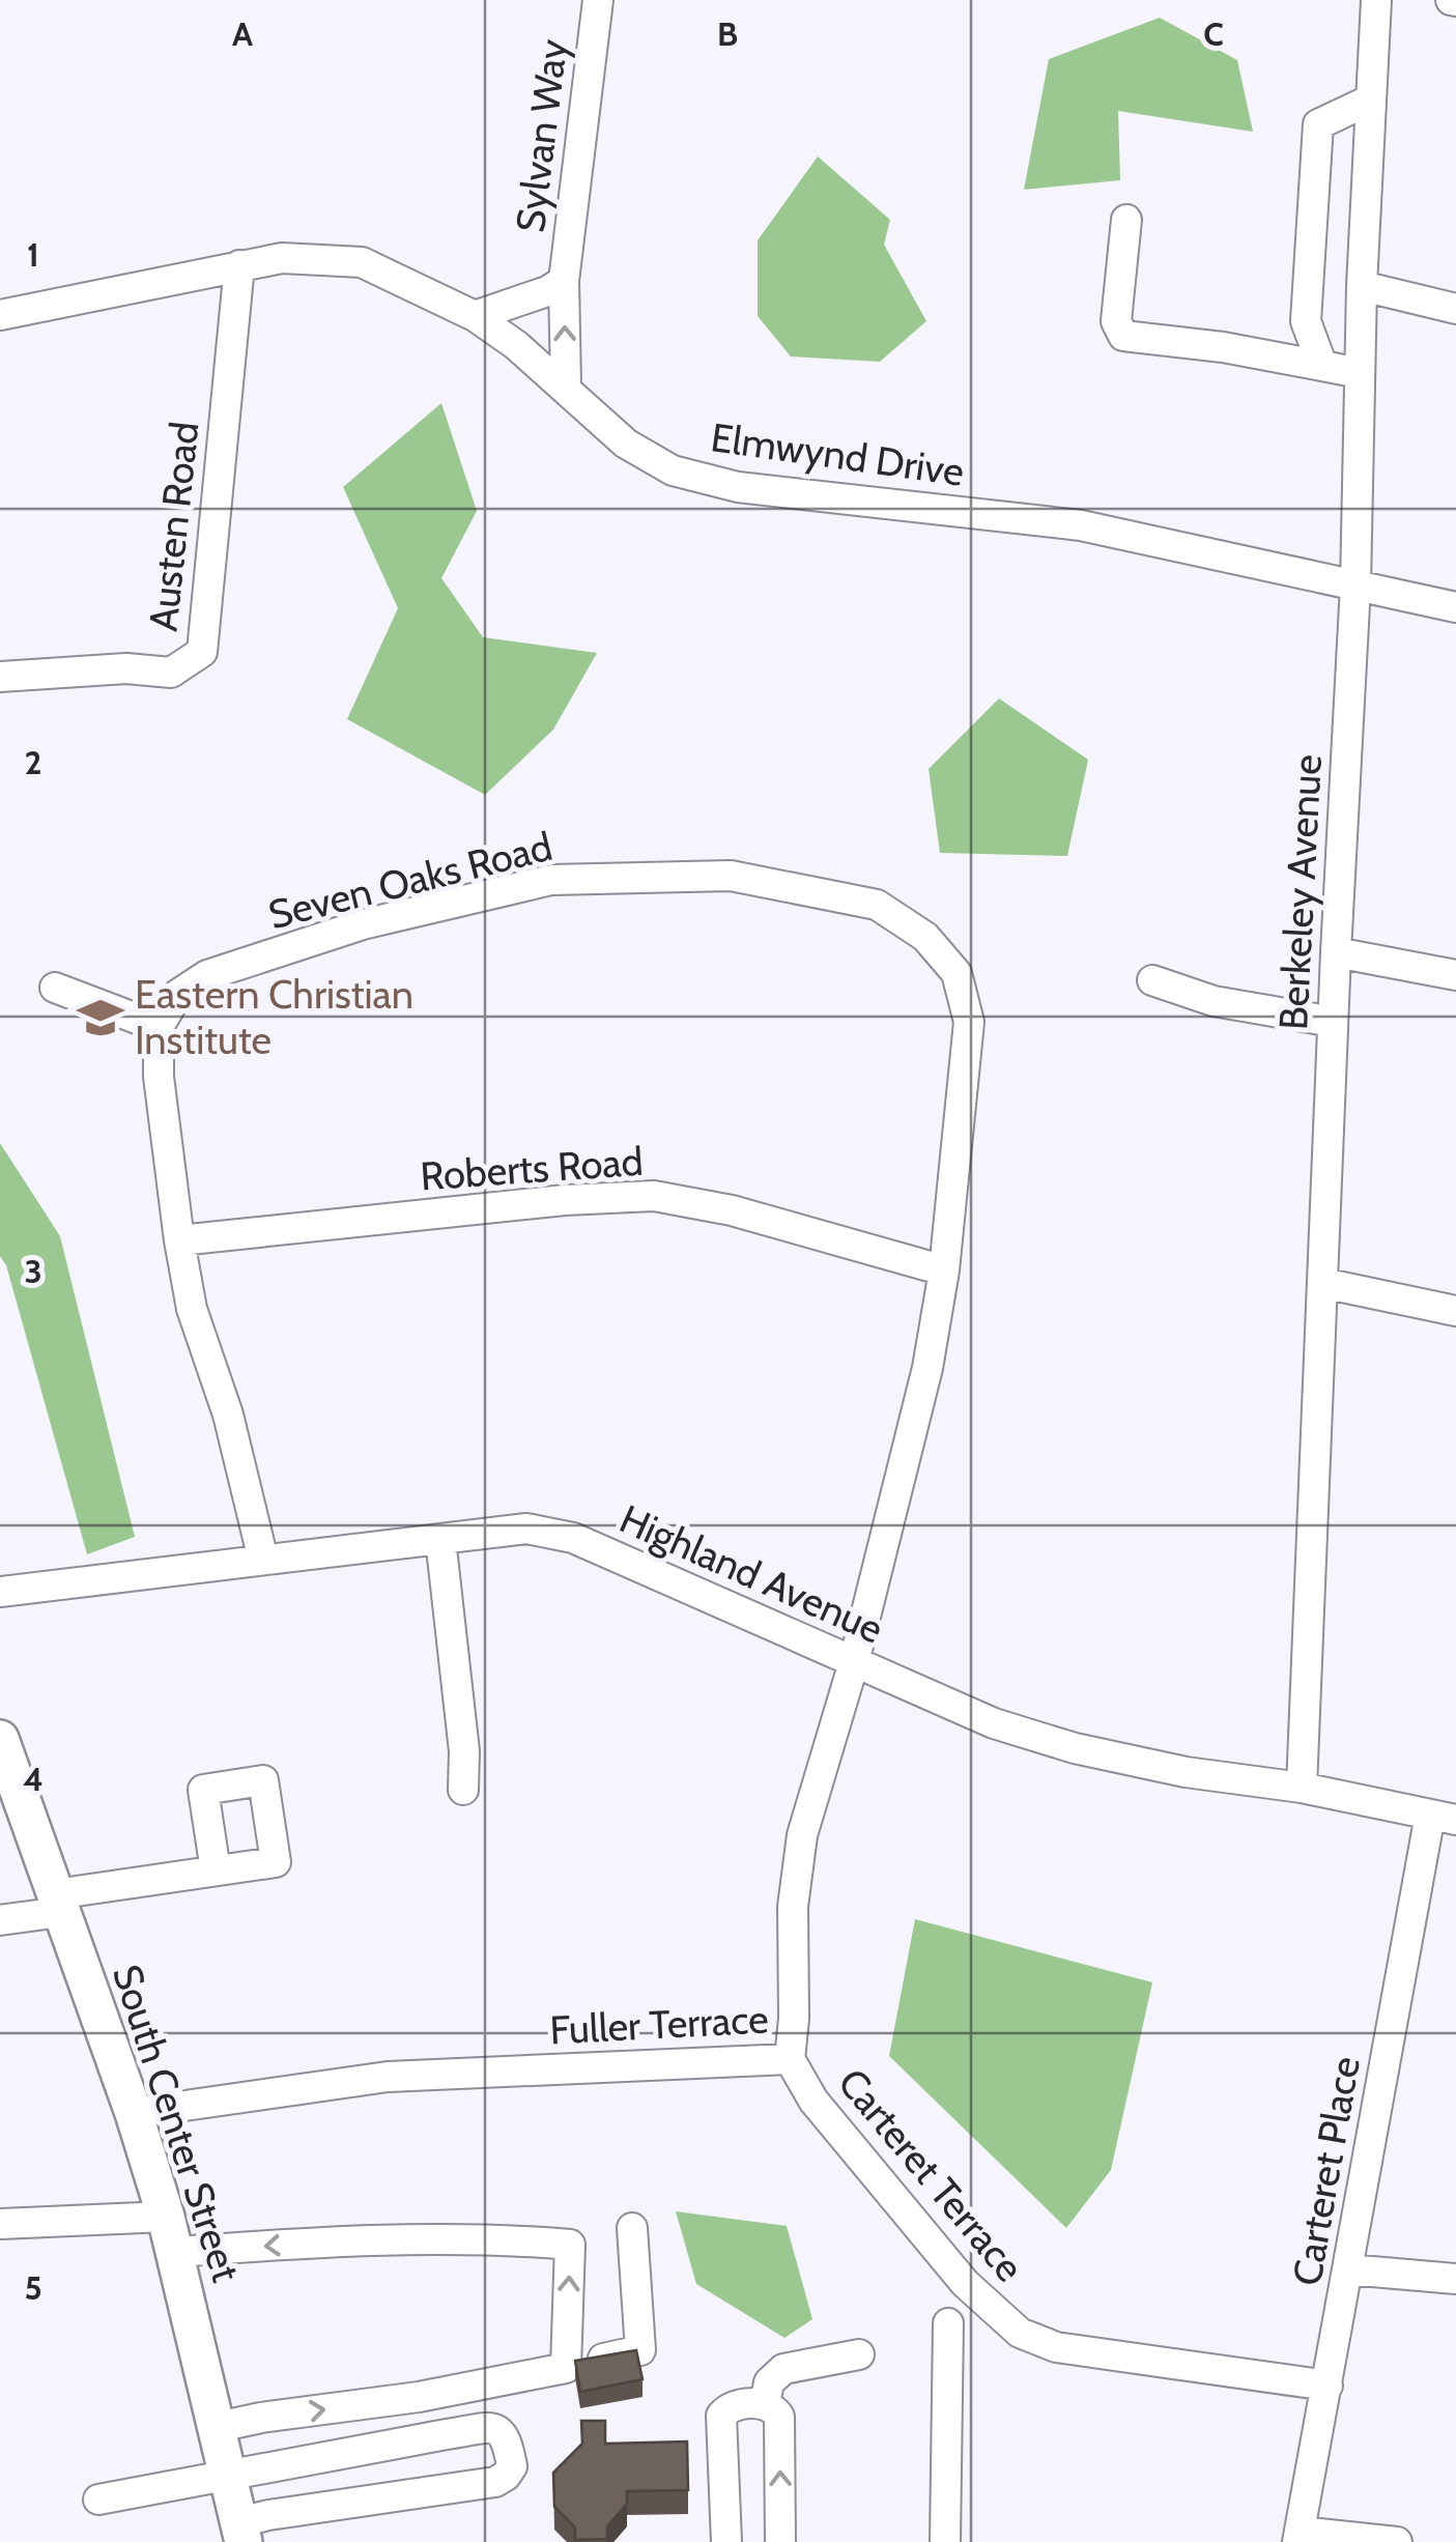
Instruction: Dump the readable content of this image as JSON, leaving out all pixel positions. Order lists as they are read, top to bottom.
{
  "streets": {
    "main road": ["South Center Street"],
    "street": [
      "Sylvan Way",
      "Elmwynd Drive",
      "Austen Road",
      "Seven Oaks Road",
      "Berkeley Avenue",
      "Roberts Road",
      "Highland Avenue",
      "Fuller Terrace",
      "Carteret Place",
      "Carteret Terrace"
    ]
  },
  "crossings": [
    ["Sylvan Way", "Elmwynd Drive"],
    ["Elmwynd Drive", "Austen Road"],
    ["Elmwynd Drive", "Berkeley Avenue"],
    ["Seven Oaks Road", "Roberts Road"],
    ["Seven Oaks Road", "Highland Avenue"],
    ["Seven Oaks Road", "Fuller Terrace"],
    ["Berkeley Avenue", "Highland Avenue"],
    ["Highland Avenue", "Fuller Terrace"],
    ["Highland Avenue", "Carteret Place"],
    ["Fuller Terrace", "South Center Street"],
    ["Fuller Terrace", "Carteret Terrace"],
    ["Carteret Place", "Carteret Terrace"]
  ],
  "places": {
    "school or university": ["Eastern Christian Institute"]
  },
  "grid": {
    "columns": ["A", "B", "C"],
    "rows": [
      "1",
      "2",
      "3",
      "4",
      "5"
    ]
  }
}
